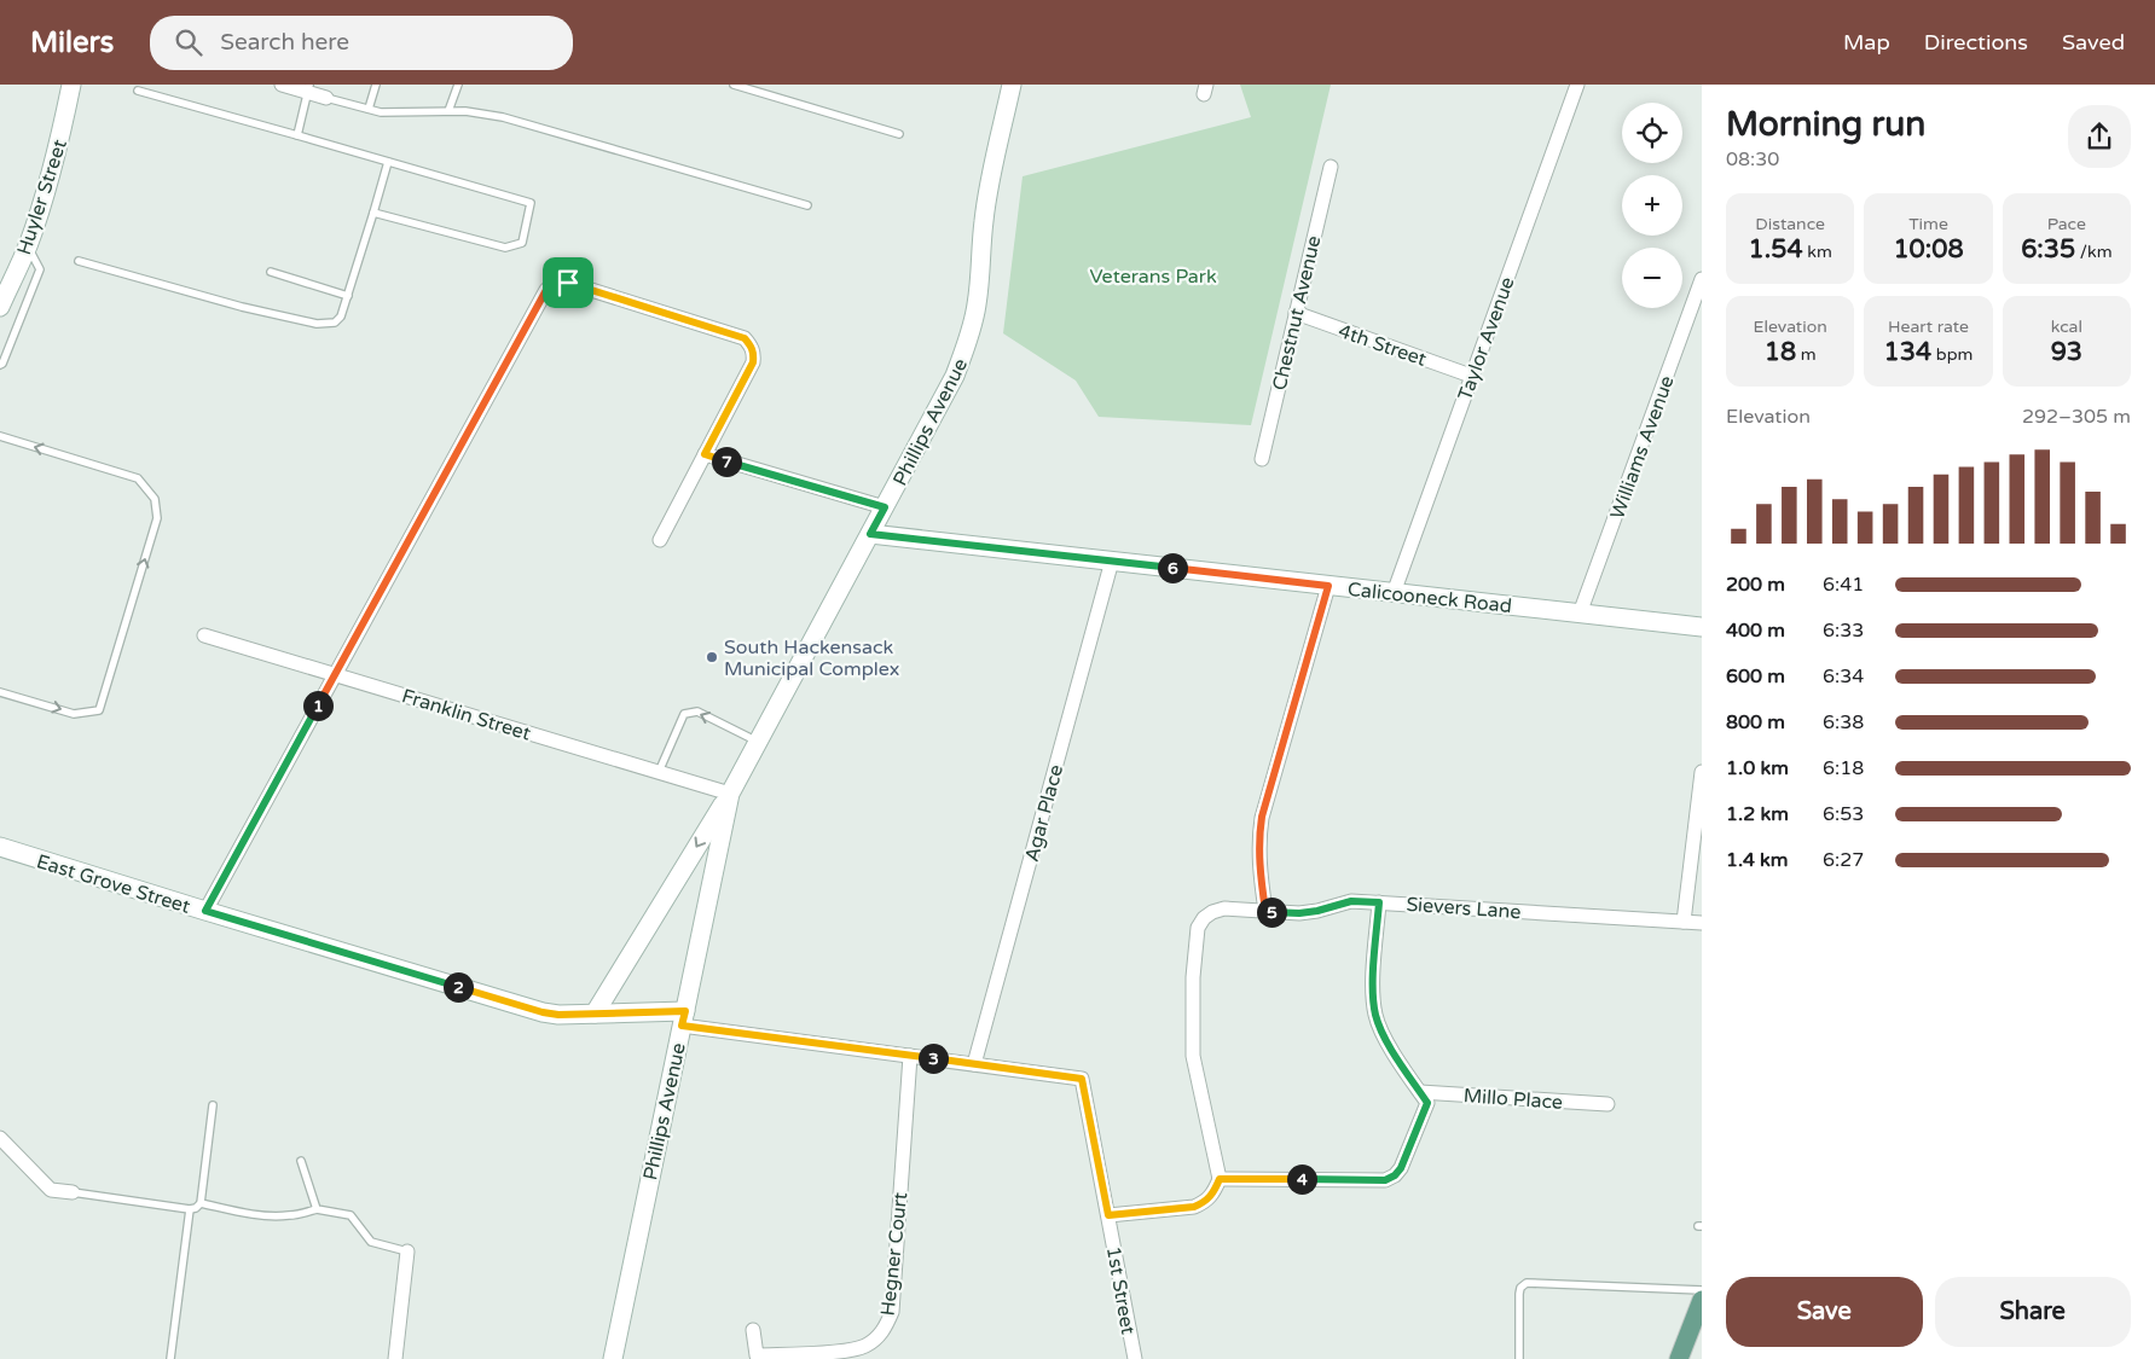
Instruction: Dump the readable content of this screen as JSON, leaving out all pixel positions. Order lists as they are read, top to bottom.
{
  "streets": {
    "street": [
      "Huyler Street",
      "Chestnut Avenue",
      "Taylor Avenue",
      "4th Street",
      "Phillips Avenue",
      "Williams Avenue",
      "Calicooneck Road",
      "Franklin Street",
      "Agar Place",
      "East Grove Street",
      "Sievers Lane",
      "Millo Place",
      "Hegner Court",
      "1st Street"
    ]
  },
  "crossings": [
    ["Chestnut Avenue", "4th Street"],
    ["Taylor Avenue", "4th Street"],
    ["Taylor Avenue", "Calicooneck Road"],
    ["Phillips Avenue", "Calicooneck Road"],
    ["Phillips Avenue", "Franklin Street"],
    ["Phillips Avenue", "East Grove Street"],
    ["Williams Avenue", "Calicooneck Road"],
    ["Calicooneck Road", "Agar Place"],
    ["Agar Place", "East Grove Street"],
    ["East Grove Street", "Hegner Court"],
    ["East Grove Street", "1st Street"]
  ],
  "parks": ["Veterans Park"],
  "places": ["South Hackensack Municipal Complex"],
  "page": {
    "header": "Milers",
    "search": "Search here",
    "nav": ["Map", "Directions", "Saved"],
    "heading": ["Morning run", "08:30"],
    "map_buttons": ["+", "−"],
    "stats": [
      ["Distance", "1.54 km"],
      ["Time", "10:08"],
      ["Pace", "6:35 /km"],
      ["Elevation", "18 m"],
      ["Heart rate", "134 bpm"],
      ["kcal", "93"]
    ],
    "chart": ["Elevation", "292–305 m"],
    "pins": [
      "7",
      "6",
      "1",
      "5",
      "2",
      "3",
      "4"
    ],
    "list": [
      {
        "name": "200 m",
        "note": "6:41"
      },
      {
        "name": "400 m",
        "note": "6:33"
      },
      {
        "name": "600 m",
        "note": "6:34"
      },
      {
        "name": "800 m",
        "note": "6:38"
      },
      {
        "name": "1.0 km",
        "note": "6:18"
      },
      {
        "name": "1.2 km",
        "note": "6:53"
      },
      {
        "name": "1.4 km",
        "note": "6:27"
      }
    ],
    "buttons": ["Save", "Share"]
  }
}
